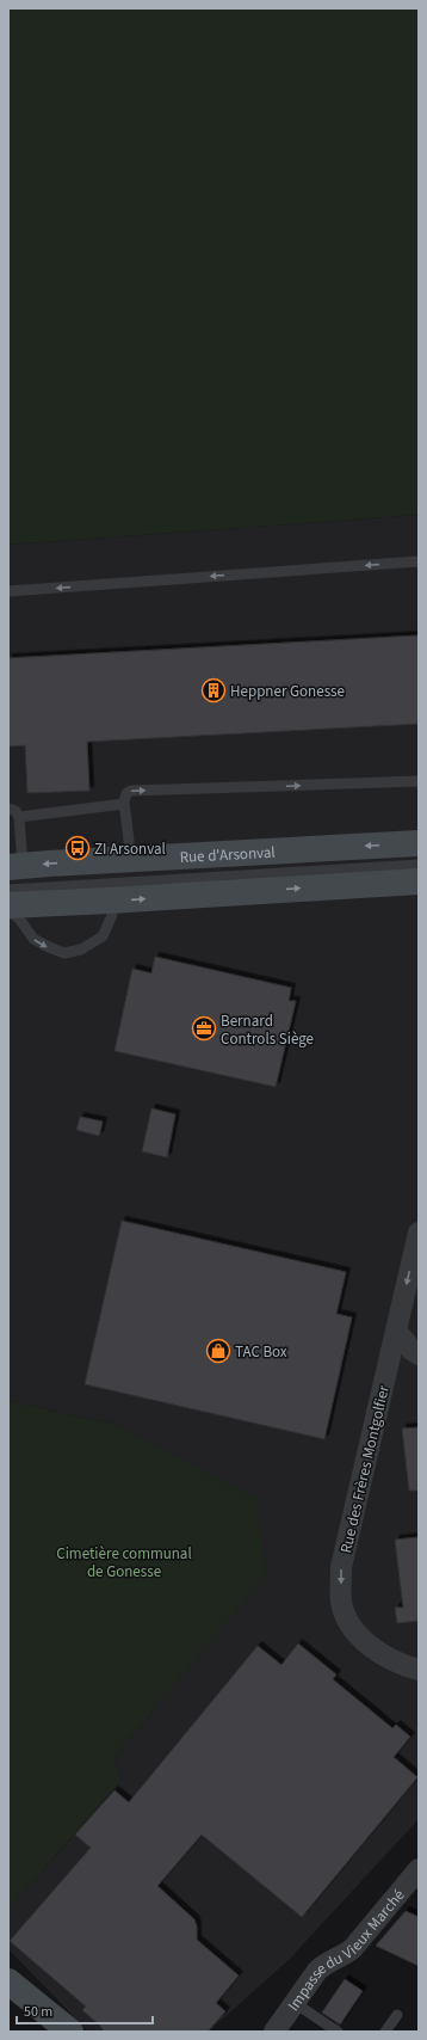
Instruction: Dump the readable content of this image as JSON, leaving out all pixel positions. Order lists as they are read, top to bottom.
{
  "streets": {
    "main road": ["Rue d'Arsonval"],
    "street": ["Rue des Frères Montgolfier", "Impasse du Vieux Marché"]
  },
  "one_way": ["Rue des Frères Montgolfier"],
  "parks": ["Cimetière communal de Gonesse"],
  "places": {
    "building": ["Heppner Gonesse"],
    "bus stop": ["ZI Arsonval"],
    "office": ["Bernard Controls Siège"],
    "shop": ["TAC Box"]
  },
  "scale_bar": "50 m"
}
